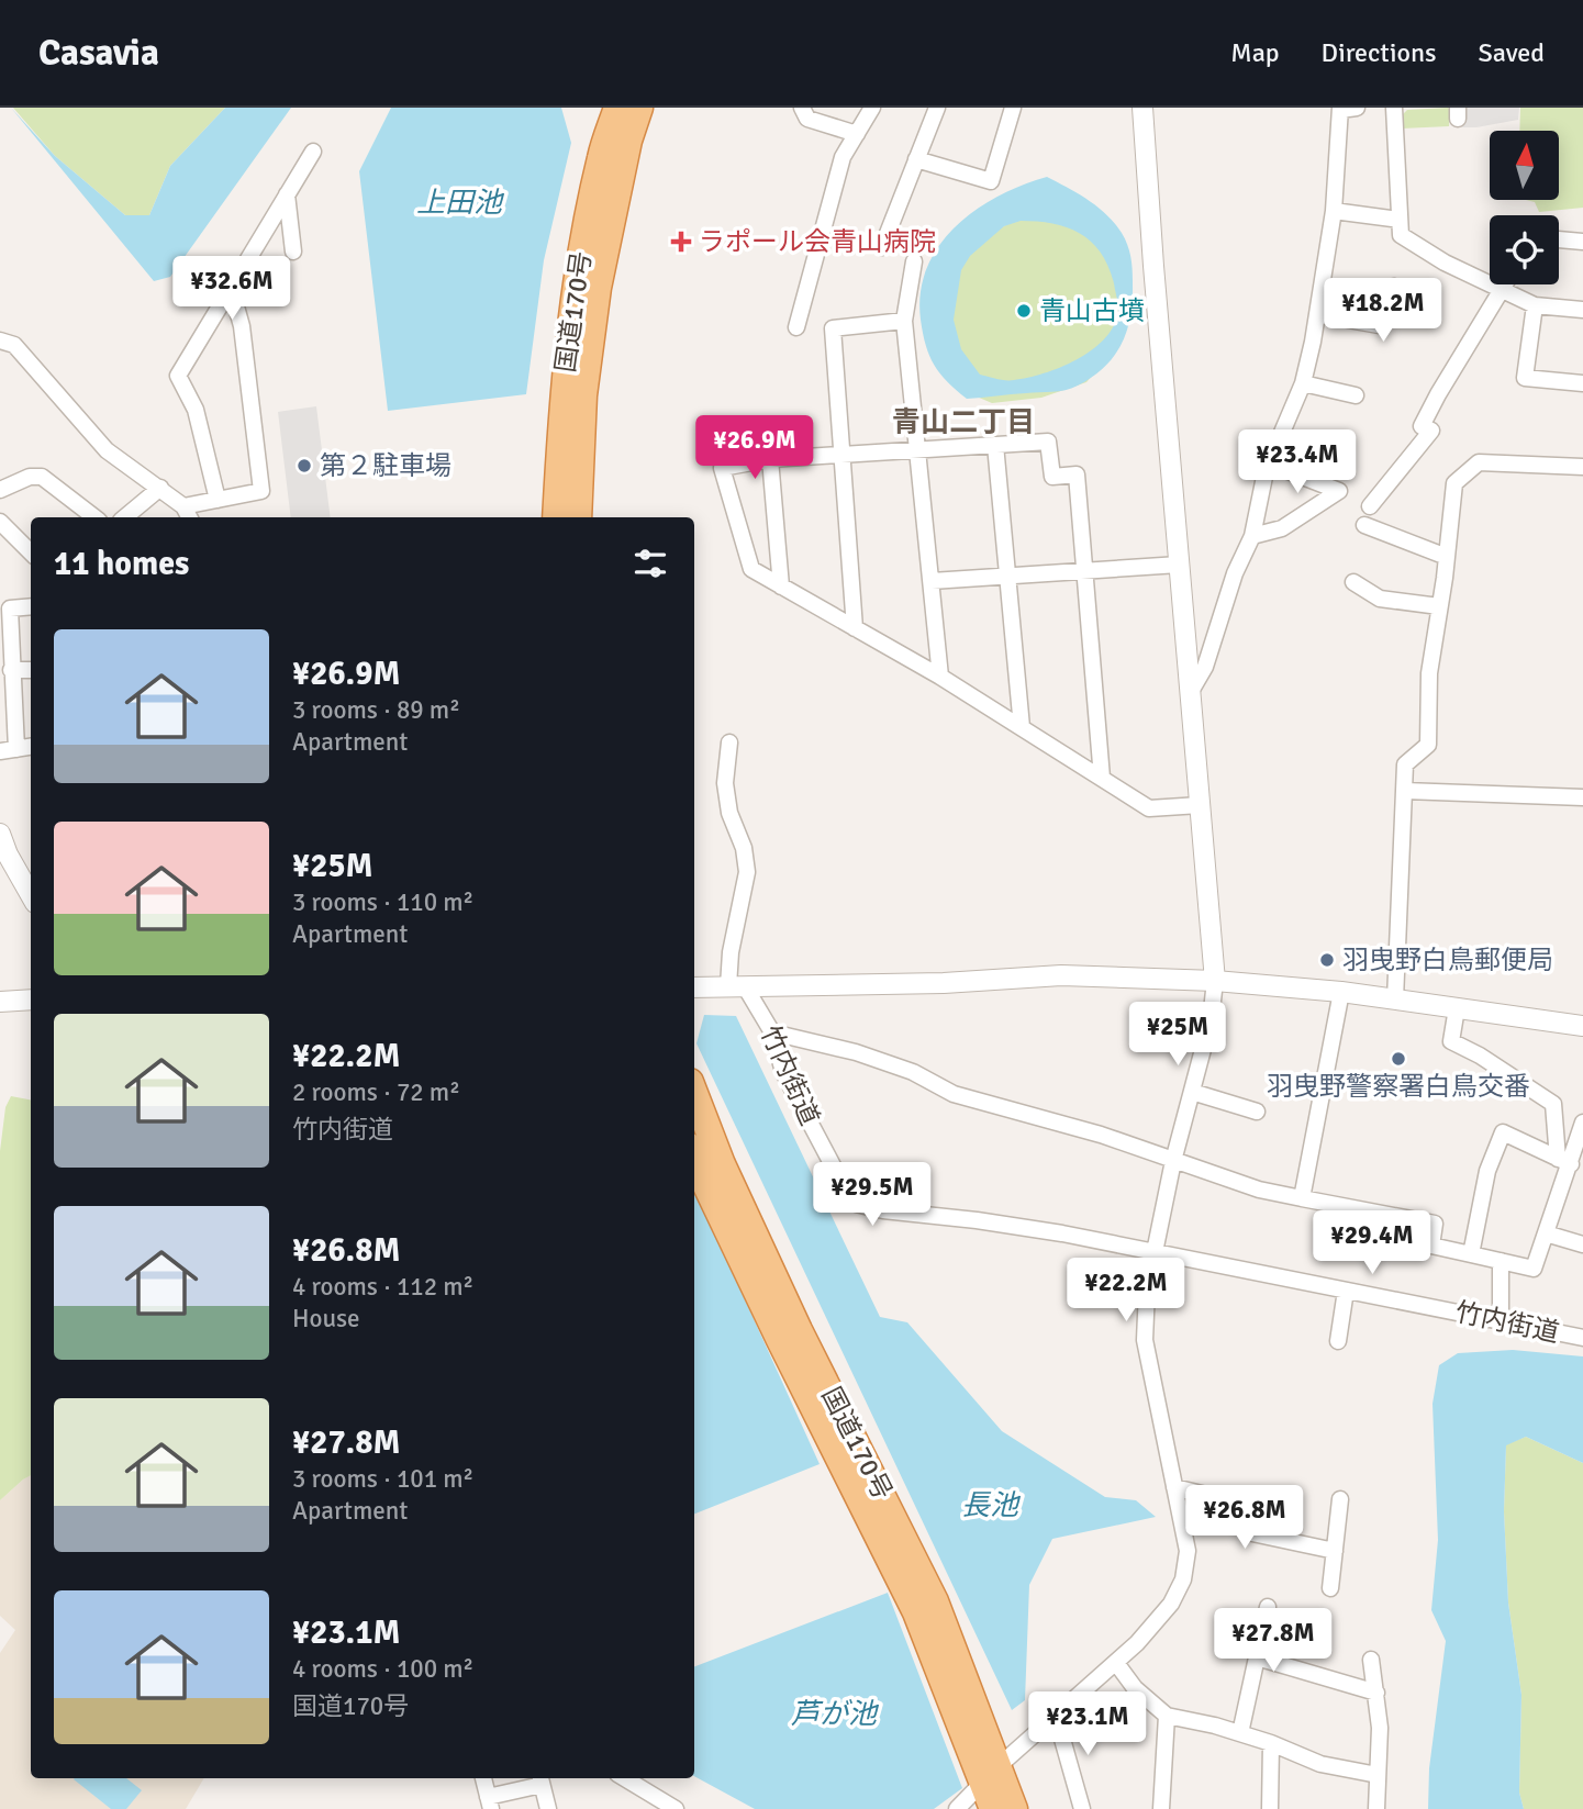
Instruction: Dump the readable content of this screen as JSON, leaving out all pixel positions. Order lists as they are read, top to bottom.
{
  "streets": {
    "highway": ["国道170号"],
    "street": ["竹内街道"]
  },
  "districts": ["青山二丁目"],
  "water": ["上田池", "長池", "芦が池"],
  "places": {
    "health": ["ラポール会青山病院"],
    "other": [
      "青山古墳",
      "第２駐車場",
      "羽曳野白鳥郵便局",
      "羽曳野警察署白鳥交番"
    ]
  },
  "north": "top",
  "page": {
    "header": "Casavia",
    "nav": ["Map", "Directions", "Saved"],
    "price": [
      "¥32.6M",
      "¥18.2M",
      "¥26.9M",
      "¥23.4M",
      "¥25M",
      "¥29.5M",
      "¥29.4M",
      "¥22.2M",
      "¥26.8M",
      "¥27.8M",
      "¥23.1M"
    ],
    "heading": "11 homes",
    "list": [
      {
        "name": "¥26.9M",
        "note": "3 rooms · 89 m² · Apartment"
      },
      {
        "name": "¥25M",
        "note": "3 rooms · 110 m² · Apartment"
      },
      {
        "name": "¥22.2M",
        "note": "2 rooms · 72 m² · 竹内街道"
      },
      {
        "name": "¥26.8M",
        "note": "4 rooms · 112 m² · House"
      },
      {
        "name": "¥27.8M",
        "note": "3 rooms · 101 m² · Apartment"
      },
      {
        "name": "¥23.1M",
        "note": "4 rooms · 100 m² · 国道170号"
      }
    ]
  }
}
